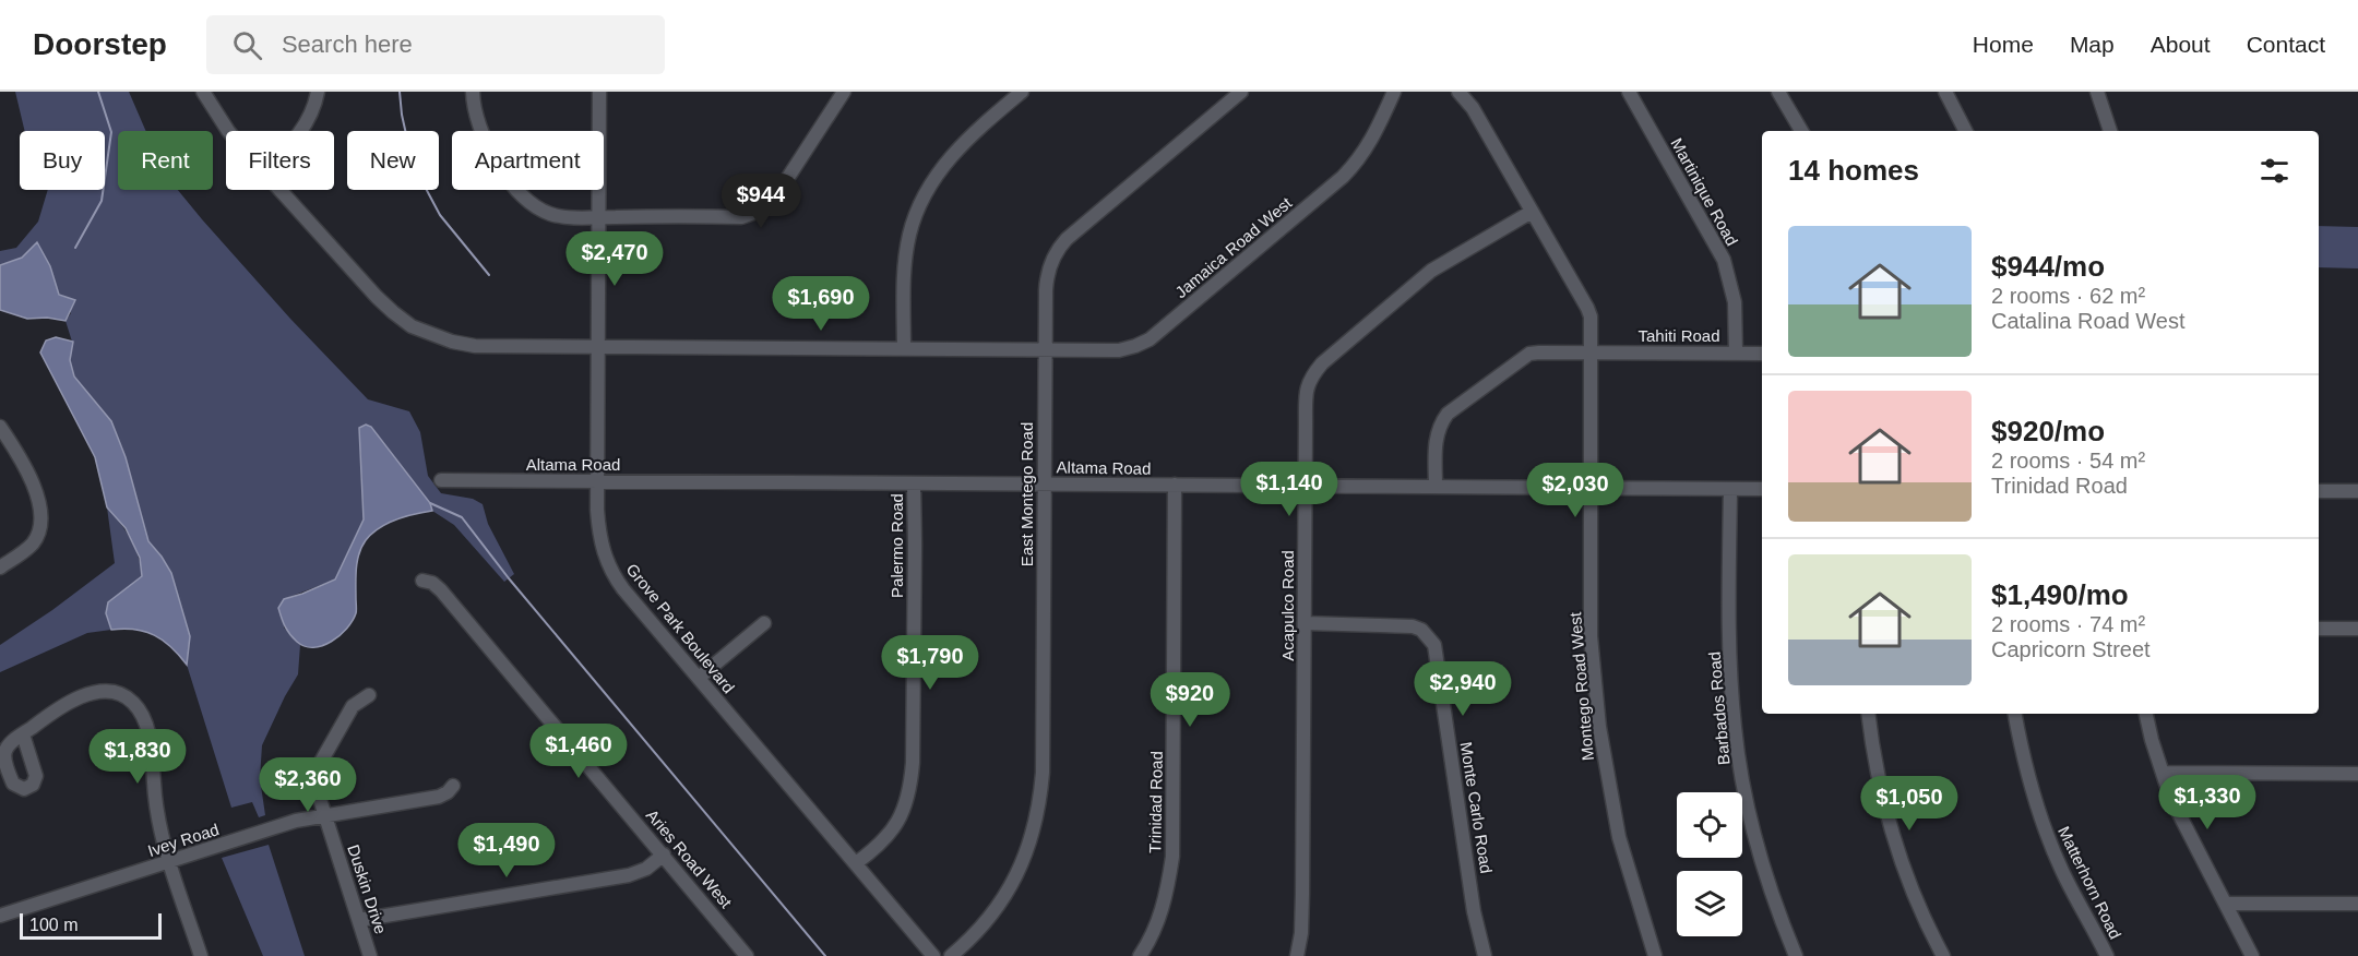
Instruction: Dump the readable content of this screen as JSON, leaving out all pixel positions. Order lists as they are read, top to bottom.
{
  "streets": {
    "street": [
      "Martinique Road",
      "Jamaica Road West",
      "Tahiti Road",
      "Altama Road",
      "East Montego Road",
      "Palermo Road",
      "Acapulco Road",
      "Grove Park Boulevard",
      "Montego Road West",
      "Barbados Road",
      "Trinidad Road",
      "Monte Carlo Road",
      "Ivey Road",
      "Aries Road West",
      "Matterhorn Road",
      "Duskin Drive"
    ]
  },
  "crossings": [
    ["Martinique Road", "Tahiti Road"],
    ["Jamaica Road West", "East Montego Road"],
    ["Jamaica Road West", "Grove Park Boulevard"],
    ["Tahiti Road", "Altama Road"],
    ["Tahiti Road", "Montego Road West"],
    ["Altama Road", "East Montego Road"],
    ["Altama Road", "Palermo Road"],
    ["Altama Road", "Acapulco Road"],
    ["Altama Road", "Grove Park Boulevard"],
    ["Altama Road", "Montego Road West"],
    ["Altama Road", "Barbados Road"],
    ["Altama Road", "Trinidad Road"],
    ["Palermo Road", "Grove Park Boulevard"],
    ["Acapulco Road", "Montego Road West"],
    ["Acapulco Road", "Monte Carlo Road"],
    ["Ivey Road", "Duskin Drive"]
  ],
  "scale_bar": "100 m",
  "page": {
    "header": "Doorstep",
    "search": "Search here",
    "nav": [
      "Home",
      "Map",
      "About",
      "Contact"
    ],
    "chip": [
      "Buy",
      "Rent",
      "Filters",
      "New",
      "Apartment"
    ],
    "heading": "14 homes",
    "price": [
      "$944",
      "$2,470",
      "$1,690",
      "$1,140",
      "$2,030",
      "$1,790",
      "$2,940",
      "$920",
      "$1,460",
      "$1,830",
      "$2,360",
      "$1,330",
      "$1,050",
      "$1,490"
    ],
    "list": [
      {
        "name": "$944/mo",
        "note": "2 rooms · 62 m² · Catalina Road West"
      },
      {
        "name": "$920/mo",
        "note": "2 rooms · 54 m² · Trinidad Road"
      },
      {
        "name": "$1,490/mo",
        "note": "2 rooms · 74 m² · Capricorn Street"
      }
    ],
    "scale": "100 m"
  }
}
